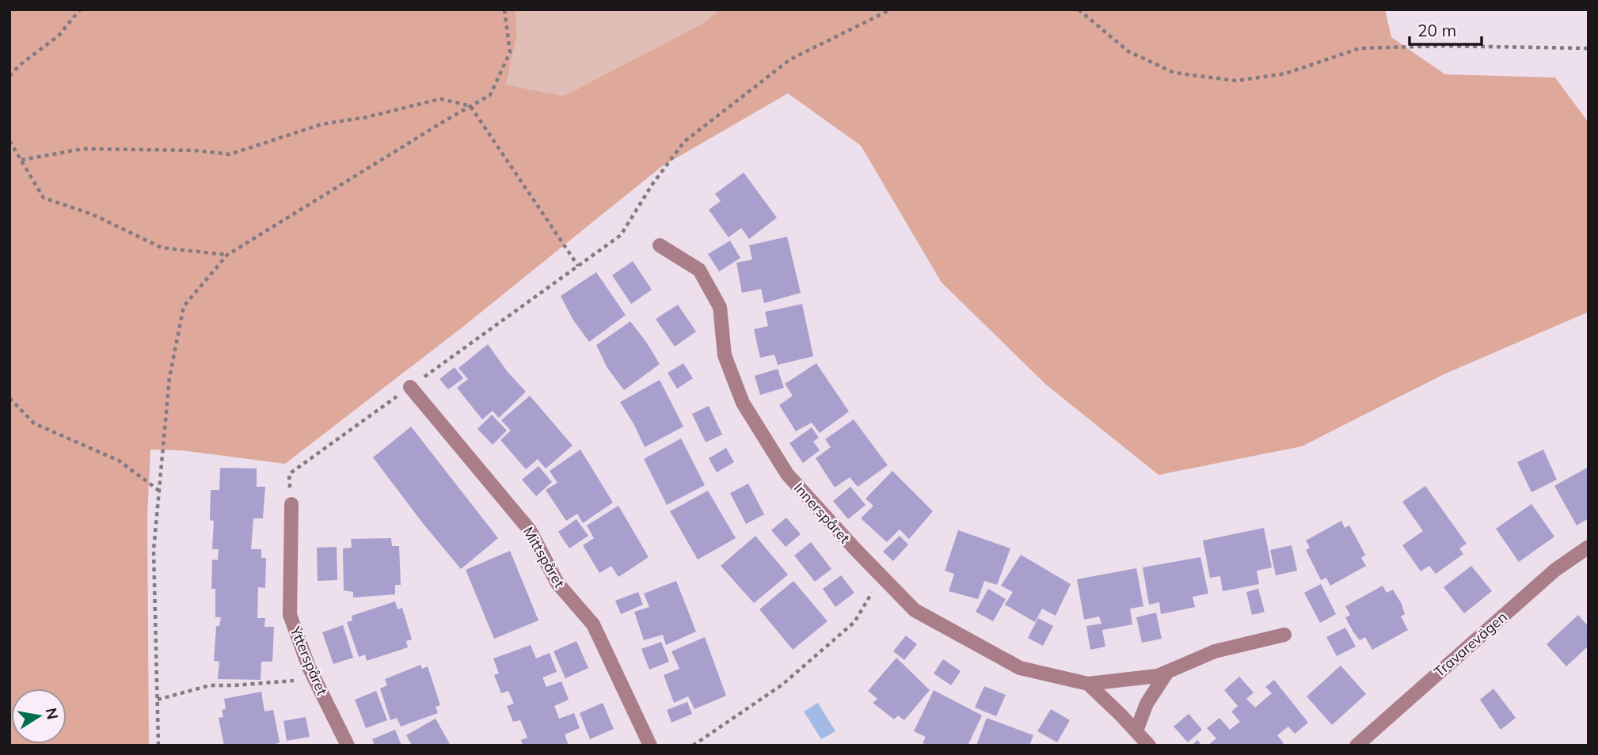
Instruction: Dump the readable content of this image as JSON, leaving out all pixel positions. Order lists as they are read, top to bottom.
{
  "streets": {
    "street": [
      "Innerspåret",
      "Mittspåret",
      "Travarevägen",
      "Ytterspåret"
    ]
  },
  "scale_bar": "20 m",
  "north": "right"
}
